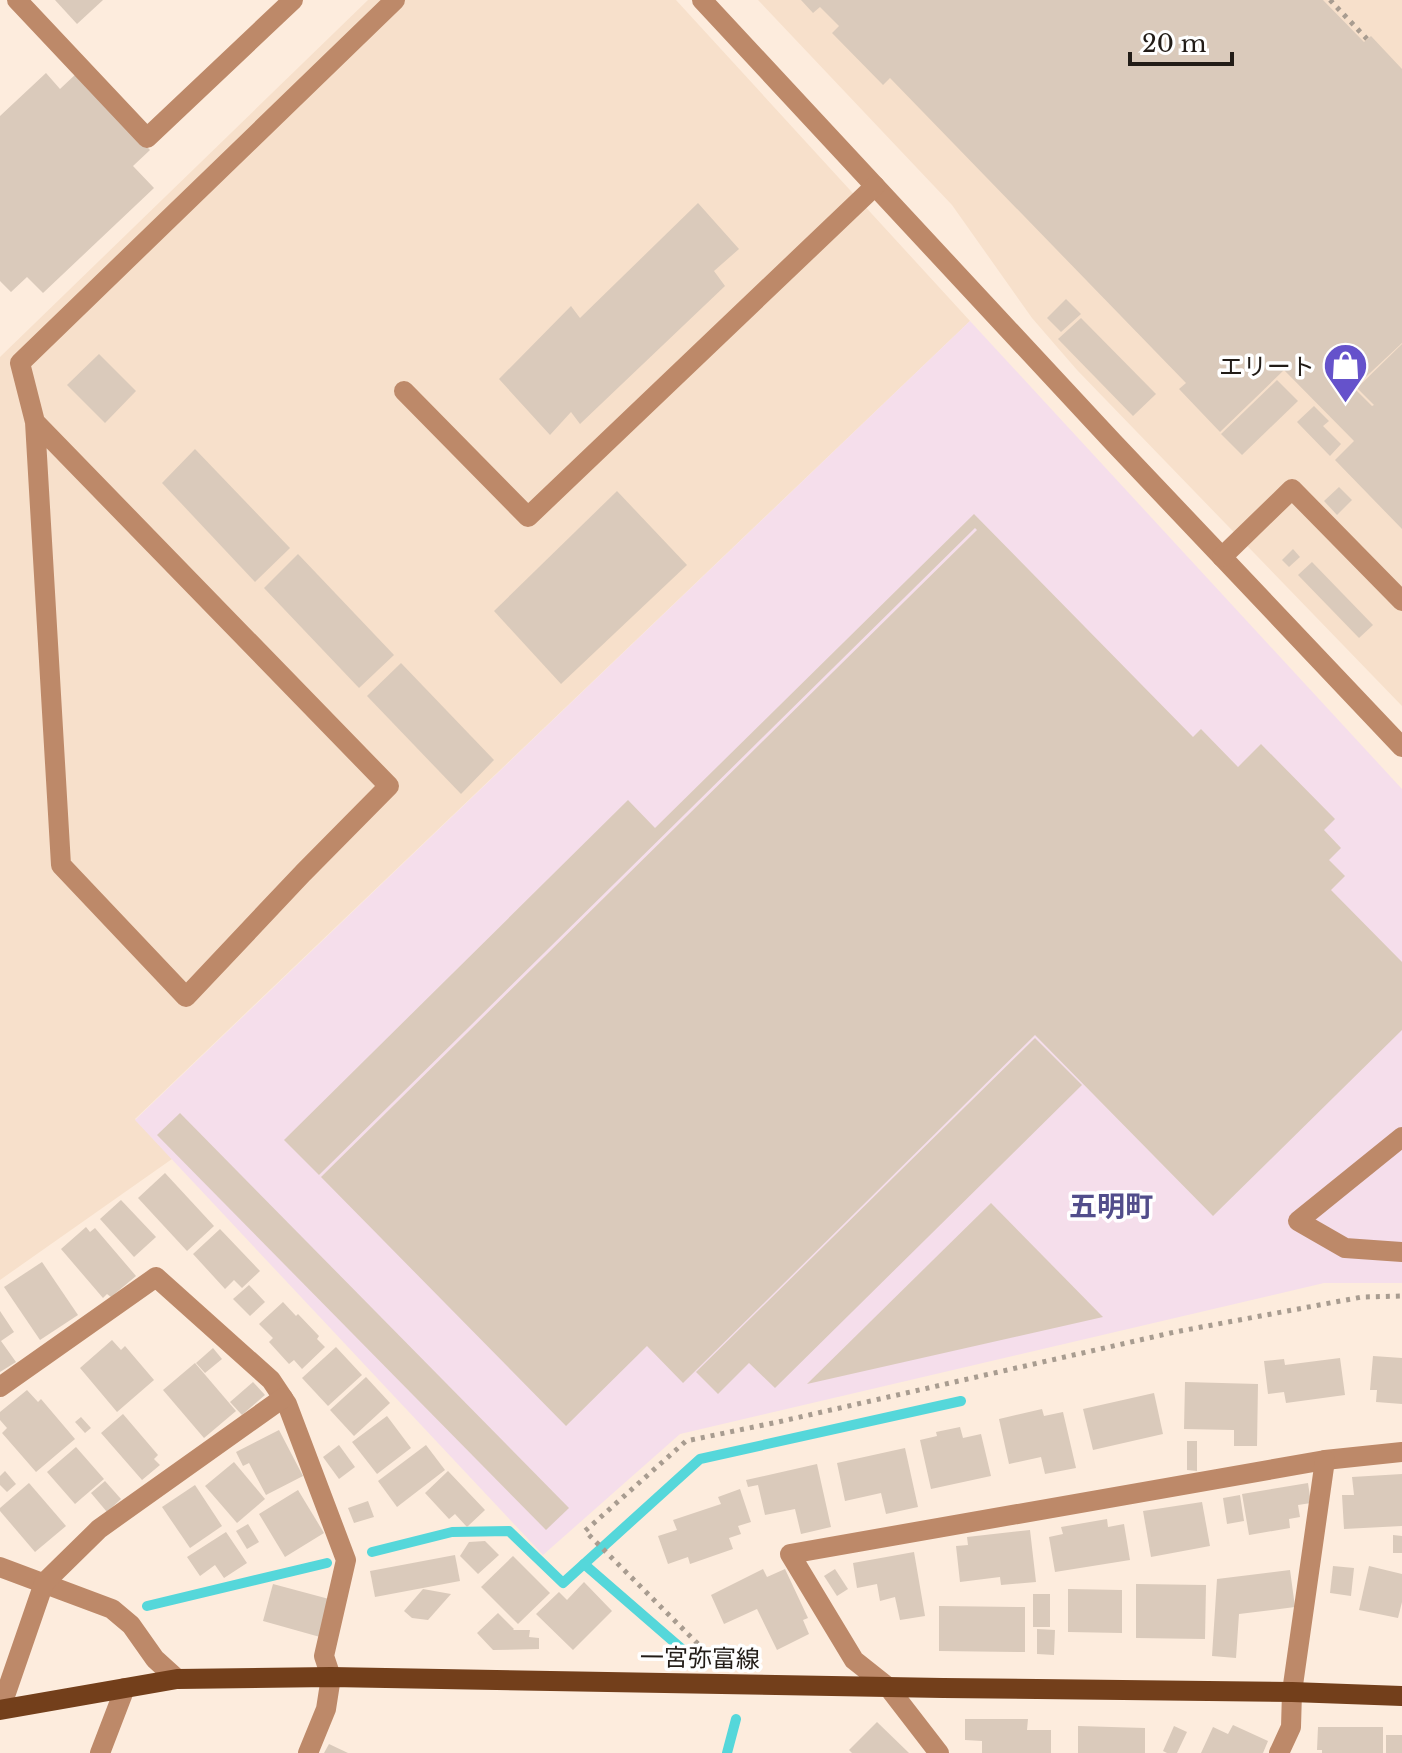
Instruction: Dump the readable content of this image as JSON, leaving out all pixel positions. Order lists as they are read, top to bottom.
{
  "streets": {
    "main road": ["一宮弥富線"]
  },
  "districts": ["五明町"],
  "places": {
    "shop": ["エリート"]
  },
  "scale_bar": "20 m"
}
